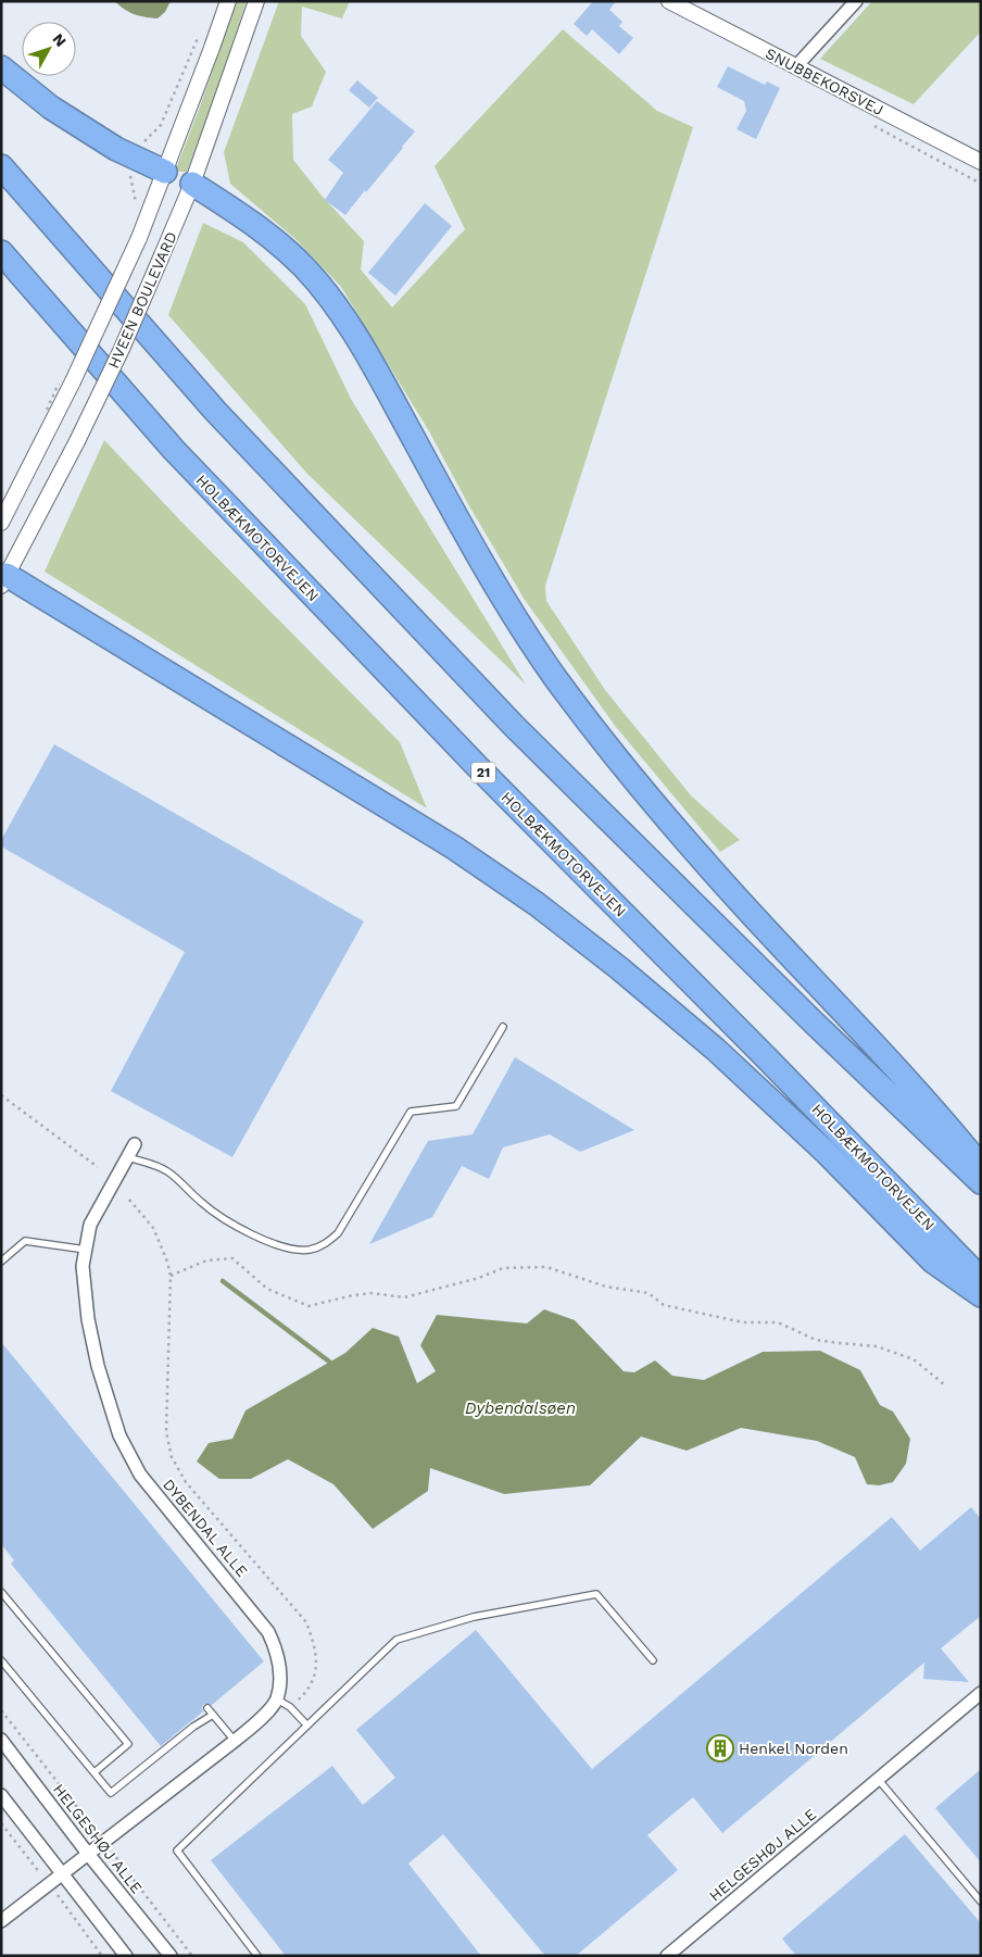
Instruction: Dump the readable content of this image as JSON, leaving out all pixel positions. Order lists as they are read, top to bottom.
{
  "streets": {
    "highway": ["HOLBÆKMOTORVEJEN", "21"],
    "street": [
      "SNUBBEKORSVEJ",
      "HVEEN BOULEVARD",
      "DYBENDAL ALLE",
      "HELGESHØJ ALLE"
    ]
  },
  "water": ["Dybendalsøen"],
  "places": {
    "building": ["Henkel Norden"]
  },
  "north": "top right"
}
